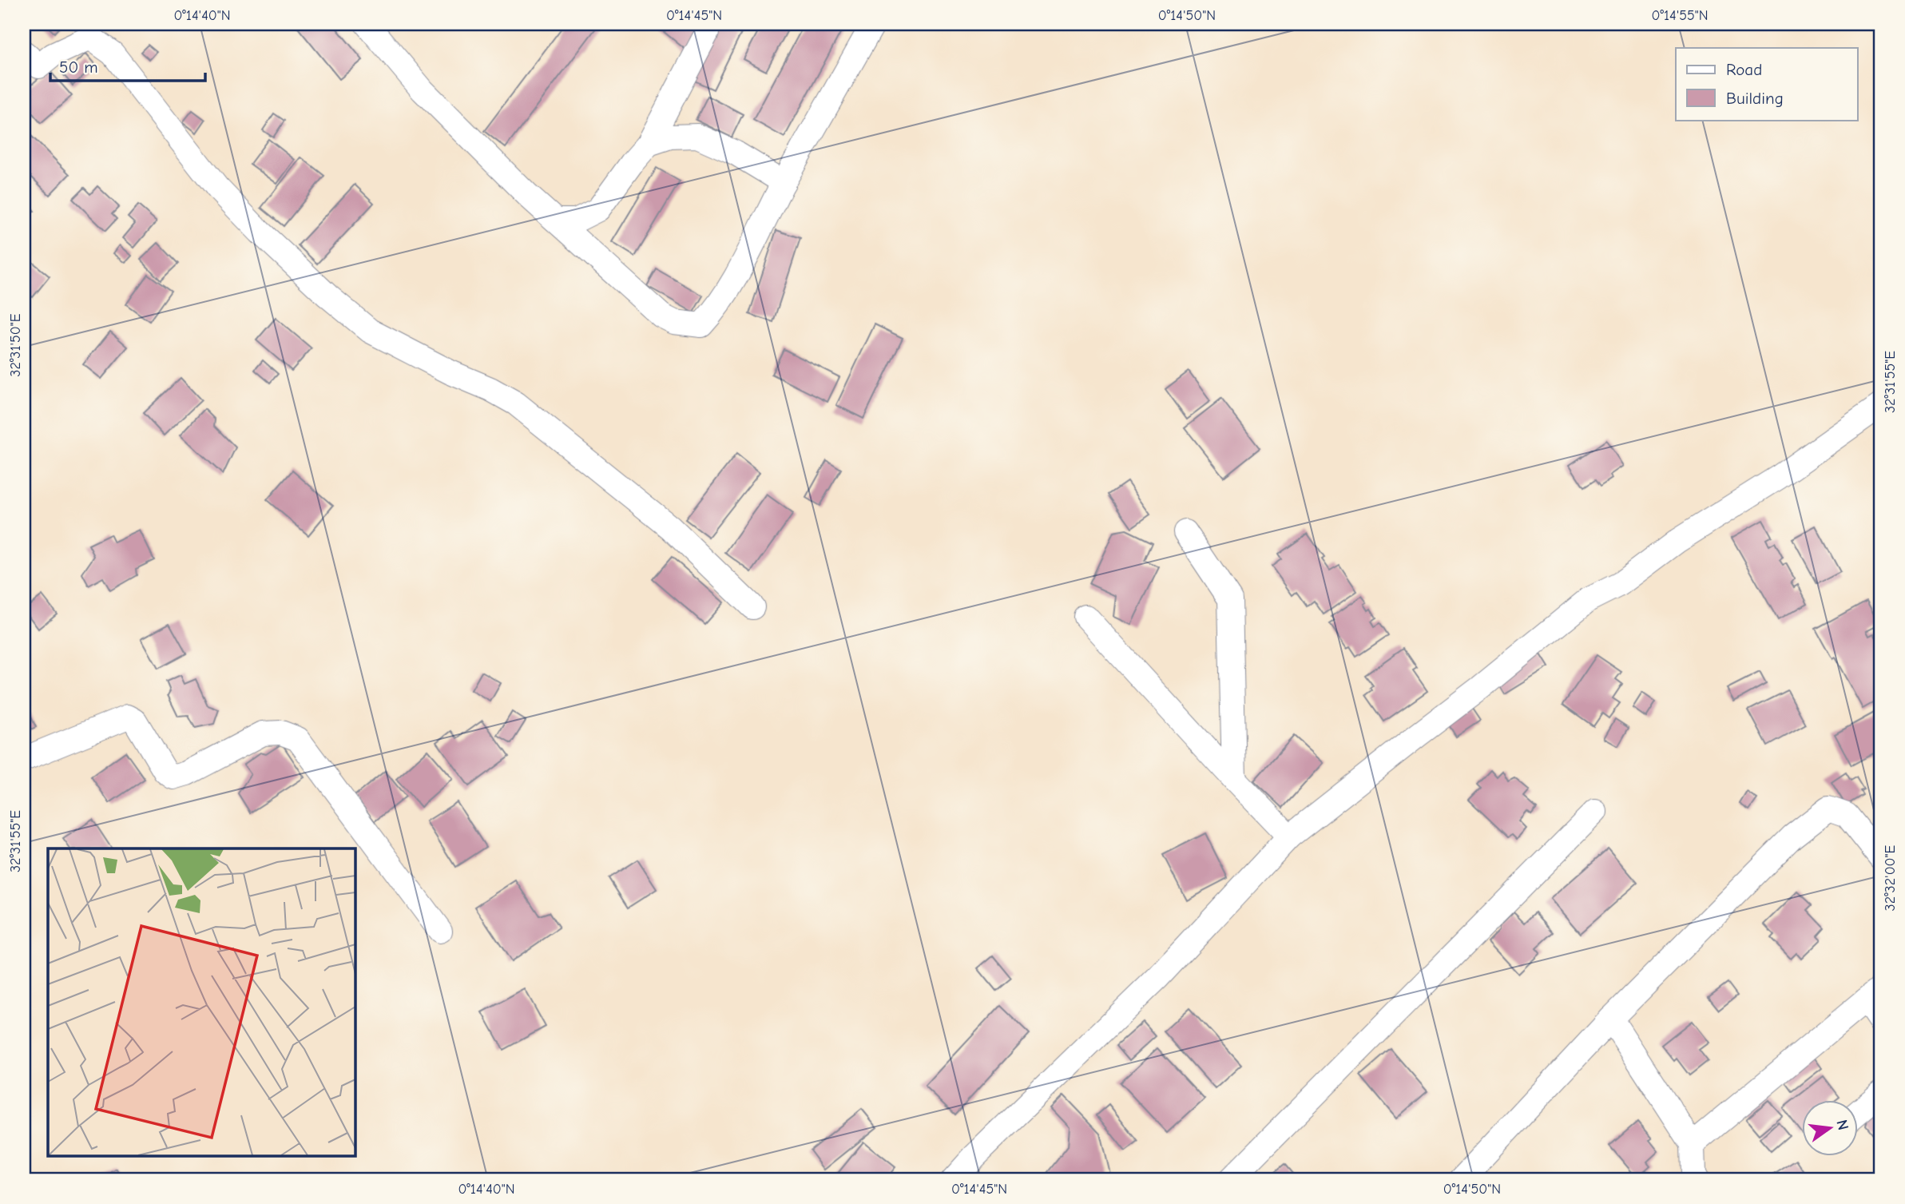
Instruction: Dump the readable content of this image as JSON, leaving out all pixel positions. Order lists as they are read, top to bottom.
{
  "legend": ["Road", "Building"],
  "scale_bar": "50 m",
  "north": "right",
  "coordinates": [
    "0°14'40\"N",
    "0°14'45\"N",
    "0°14'50\"N",
    "0°14'55\"N",
    "32°31'50\"E",
    "32°31'55\"E",
    "32°32'00\"E"
  ]
}
